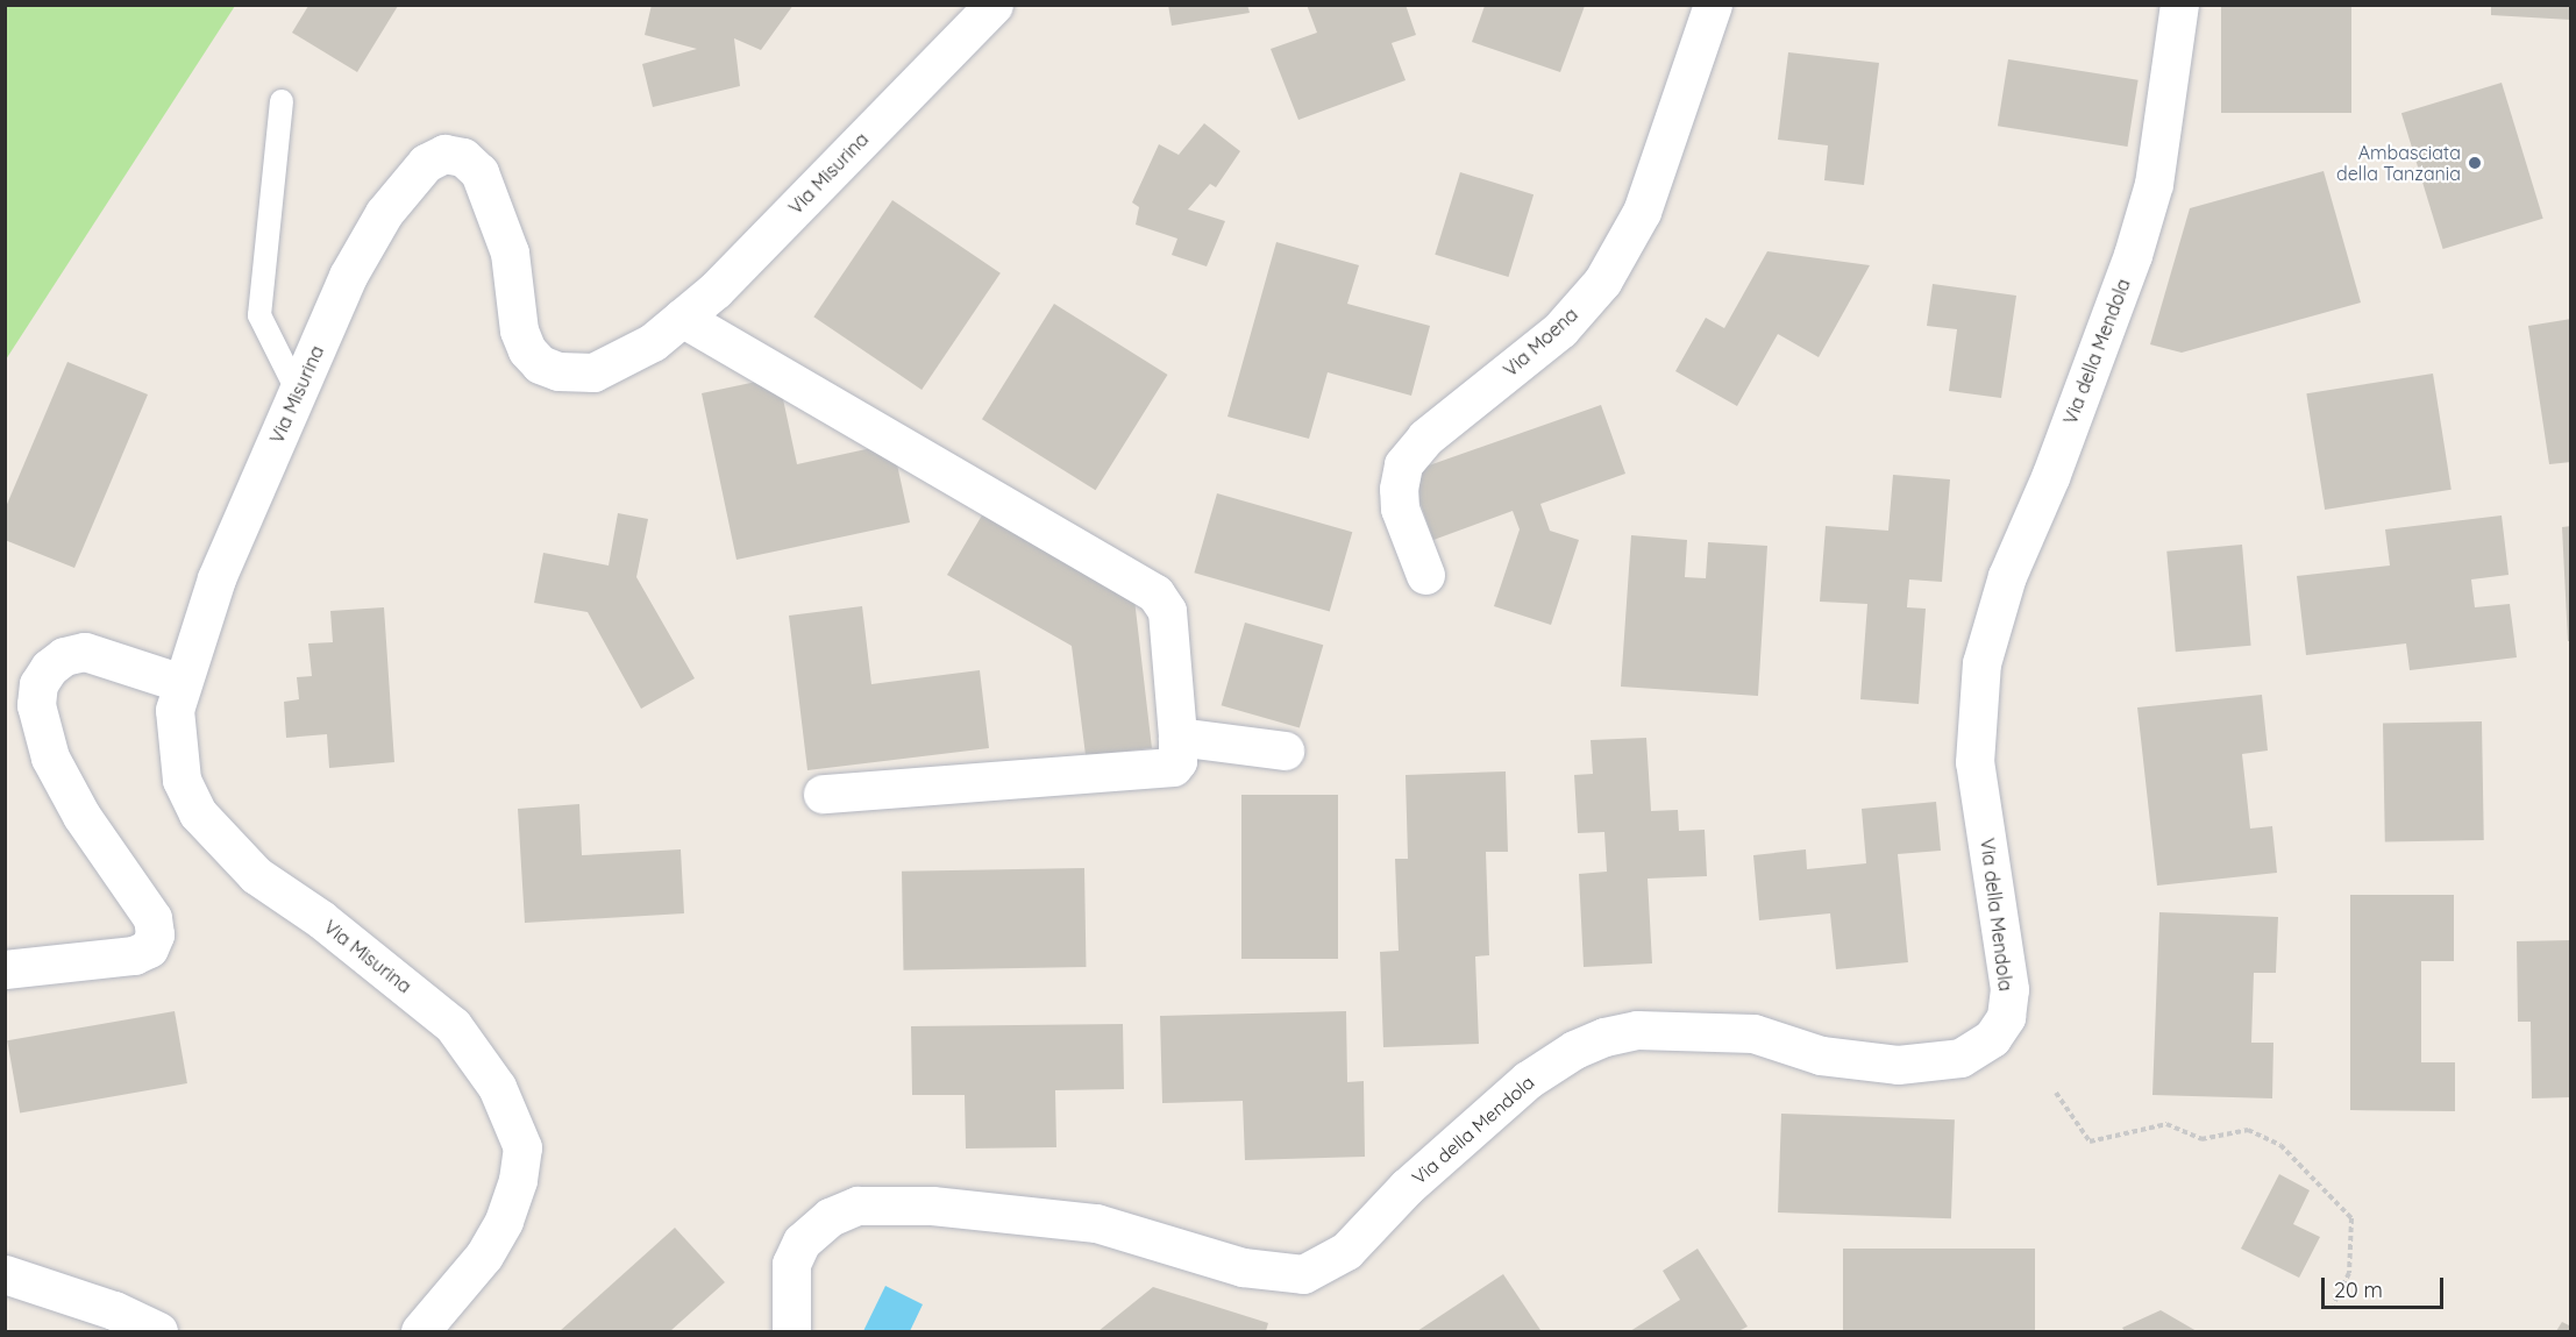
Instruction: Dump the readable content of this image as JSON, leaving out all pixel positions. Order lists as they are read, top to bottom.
{
  "streets": {
    "street": ["Via Misurina", "Via Moena", "Via della Mendola"]
  },
  "places": ["Ambasciata della Tanzania"],
  "scale_bar": "20 m"
}
